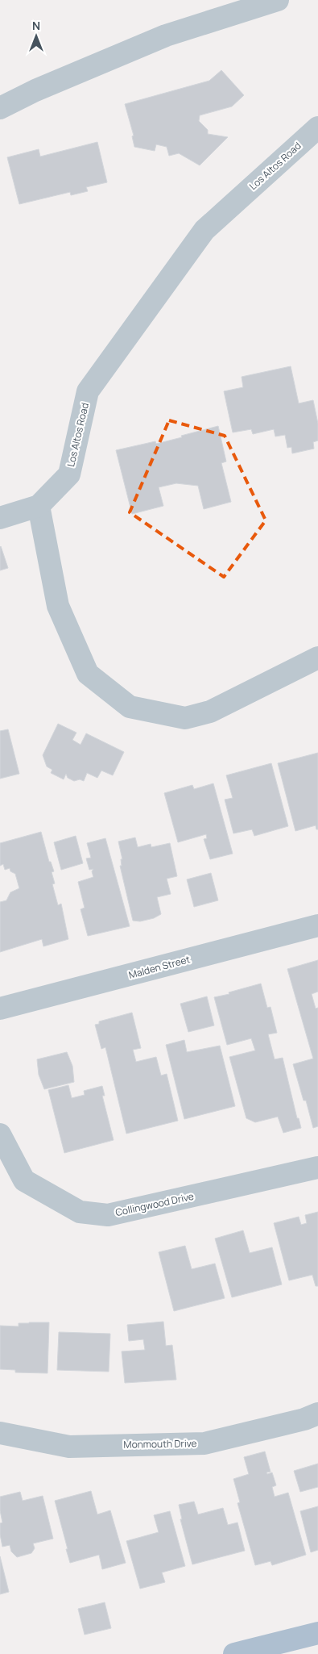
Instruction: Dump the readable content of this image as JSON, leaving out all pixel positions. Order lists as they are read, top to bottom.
{
  "streets": {
    "street": [
      "Los Altos Road",
      "Malden Street",
      "Collingwood Drive",
      "Monmouth Drive"
    ]
  },
  "north": "top"
}
